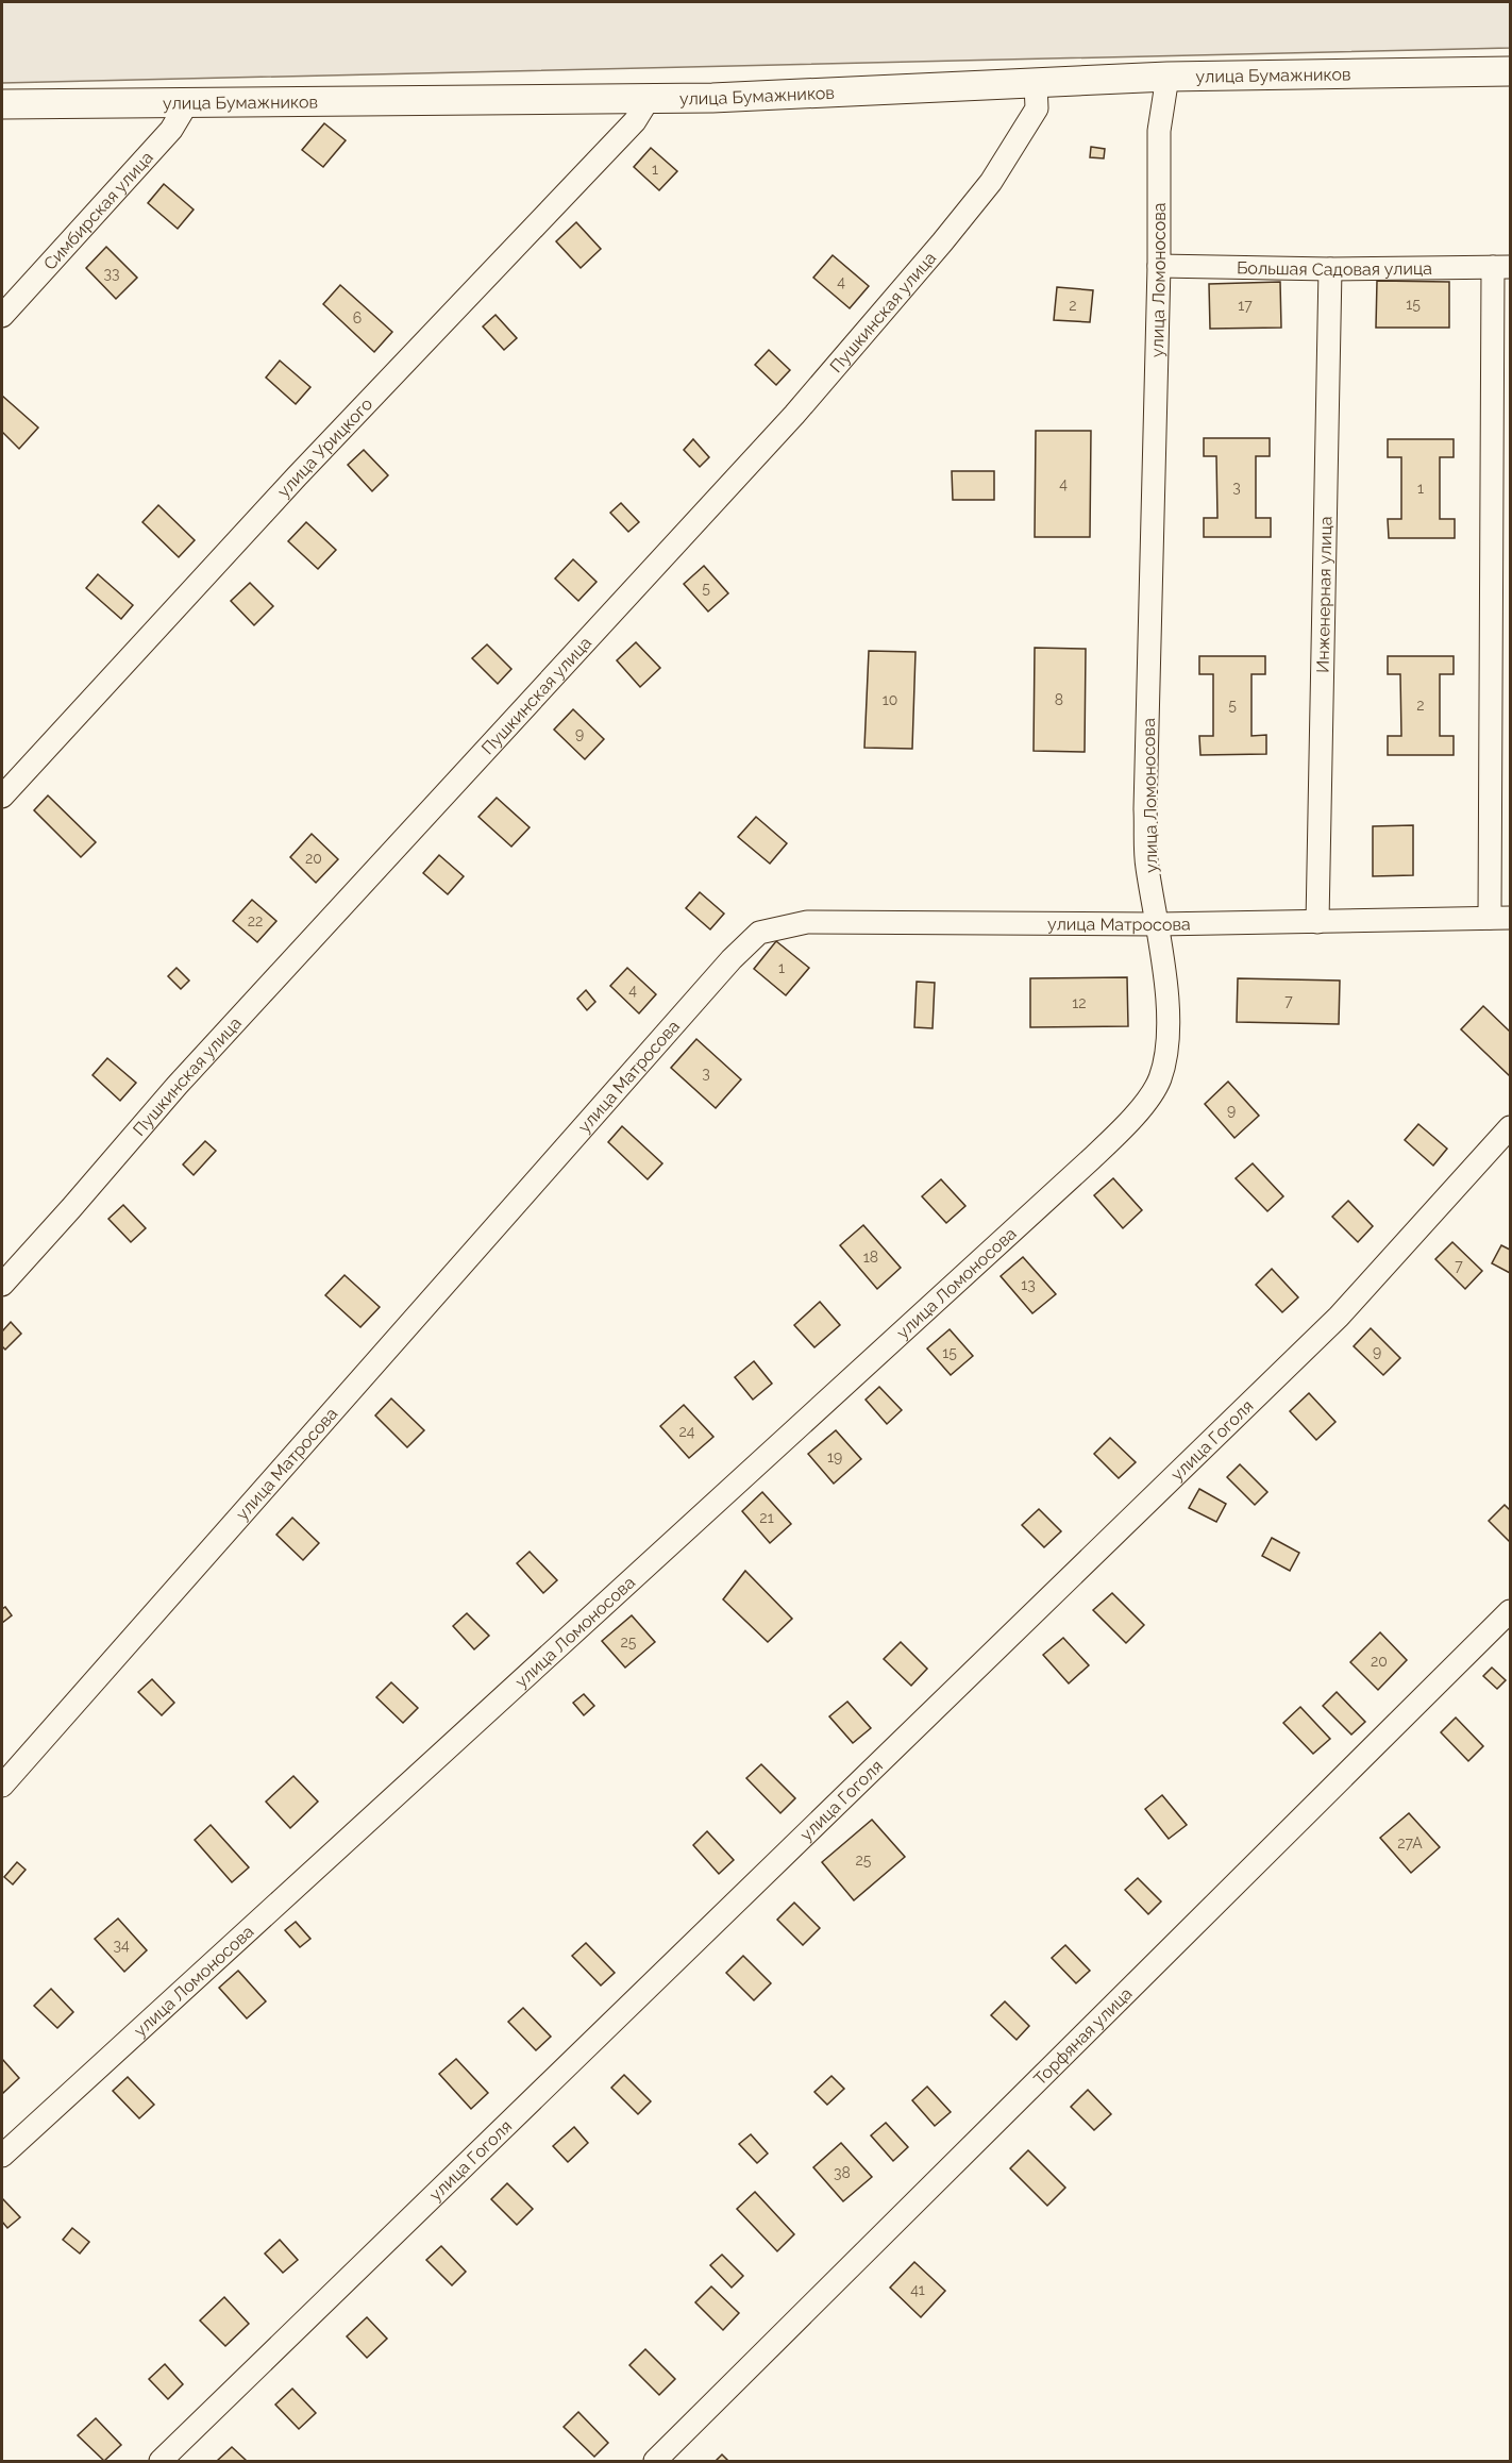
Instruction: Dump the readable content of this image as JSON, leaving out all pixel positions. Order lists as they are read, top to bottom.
{
  "streets": {
    "street": [
      "улица Бумажников",
      "Симбирская улица",
      "Большая Садовая улица",
      "улица Ломоносова",
      "Пушкинская улица",
      "улица Урицкого",
      "Инженерная улица",
      "улица Матросова",
      "улица Гоголя",
      "Торфяная улица"
    ]
  },
  "crossings": [
    ["улица Бумажников", "Симбирская улица"],
    ["улица Бумажников", "улица Ломоносова"],
    ["улица Бумажников", "Пушкинская улица"],
    ["улица Бумажников", "улица Урицкого"],
    ["Большая Садовая улица", "улица Ломоносова"],
    ["Большая Садовая улица", "Инженерная улица"],
    ["улица Ломоносова", "улица Матросова"],
    ["Инженерная улица", "улица Матросова"]
  ],
  "house_numbers": [
    "1",
    "33",
    "4",
    "15",
    "2",
    "17",
    "6",
    "4",
    "3",
    "1",
    "5",
    "10",
    "8",
    "5",
    "2",
    "9",
    "20",
    "22",
    "1",
    "4",
    "7",
    "12",
    "3",
    "9",
    "18",
    "7",
    "13",
    "9",
    "15",
    "24",
    "19",
    "21",
    "25",
    "20",
    "27А",
    "25",
    "34",
    "38",
    "41"
  ]
}
